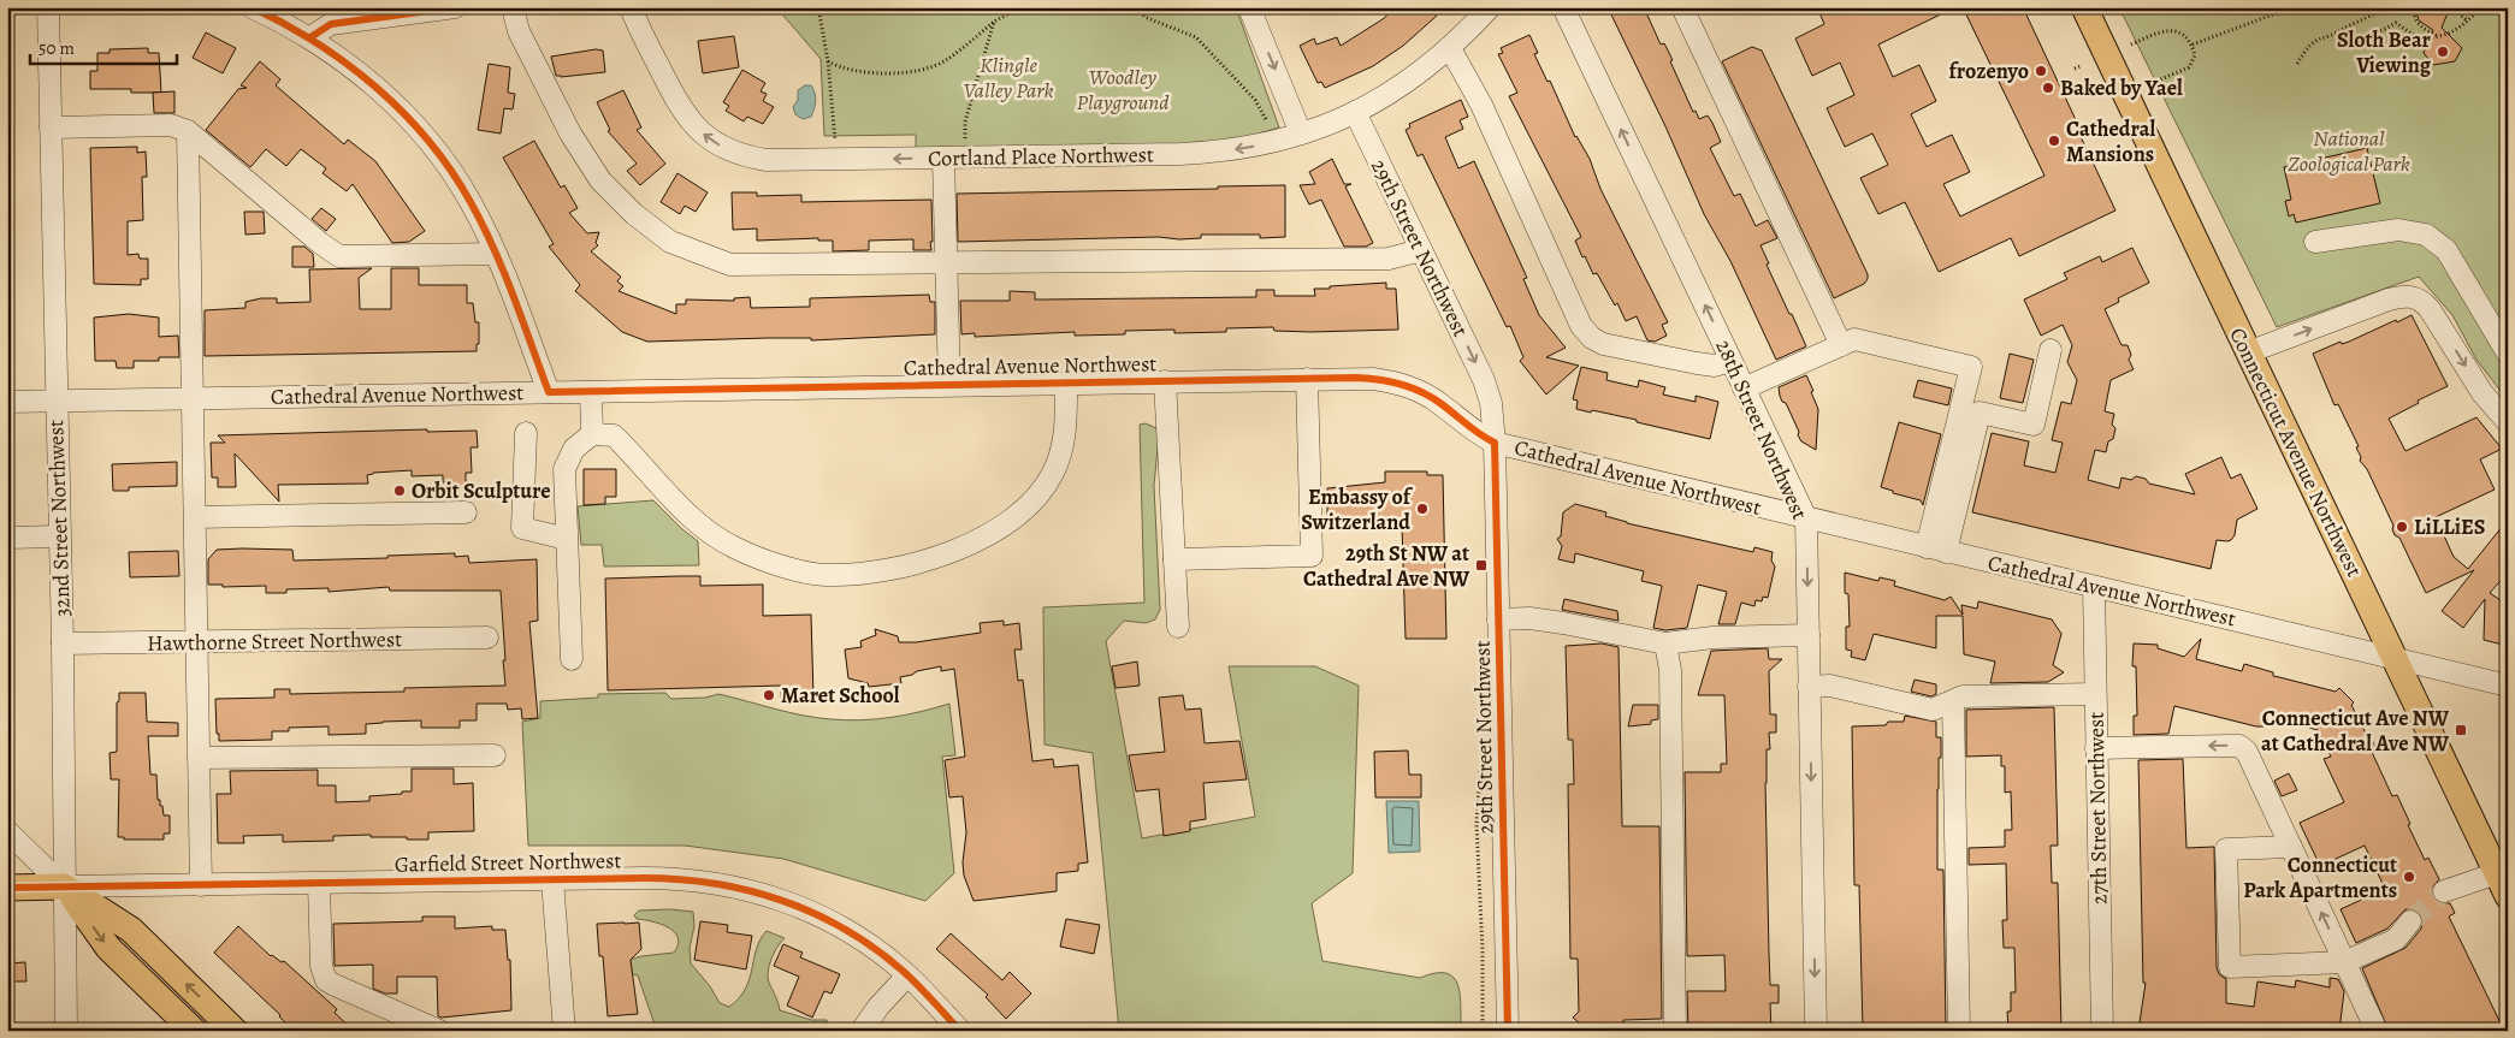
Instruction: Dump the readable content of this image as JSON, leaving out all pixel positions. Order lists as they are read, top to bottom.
{
  "streets": {
    "main road": ["Connecticut Avenue Northwest", "Garfield Street Northwest"],
    "street": [
      "Cortland Place Northwest",
      "29th Street Northwest",
      "Cathedral Avenue Northwest",
      "28th Street Northwest",
      "32nd Street Northwest",
      "Hawthorne Street Northwest",
      "27th Street Northwest"
    ]
  },
  "crossings": [
    ["Cortland Place Northwest", "29th Street Northwest"],
    ["29th Street Northwest", "Cathedral Avenue Northwest"],
    ["Cathedral Avenue Northwest", "28th Street Northwest"],
    ["Cathedral Avenue Northwest", "Connecticut Avenue Northwest"],
    ["Cathedral Avenue Northwest", "32nd Street Northwest"],
    ["Cathedral Avenue Northwest", "27th Street Northwest"],
    ["32nd Street Northwest", "Hawthorne Street Northwest"],
    ["32nd Street Northwest", "Garfield Street Northwest"]
  ],
  "parks": ["Klingle Valley Park", "Woodley Playground", "National Zoological Park"],
  "places": {
    "other": [
      "Sloth Bear Viewing",
      "frozenyo",
      "Baked by Yael",
      "Cathedral Mansions",
      "Orbit Sculpture",
      "Embassy of Switzerland",
      "LiLLiES",
      "Maret School",
      "Connecticut Park Apartments"
    ],
    "transit": ["29th St NW at Cathedral Ave NW", "Connecticut Ave NW at Cathedral Ave NW"]
  },
  "scale_bar": "50 m"
}
